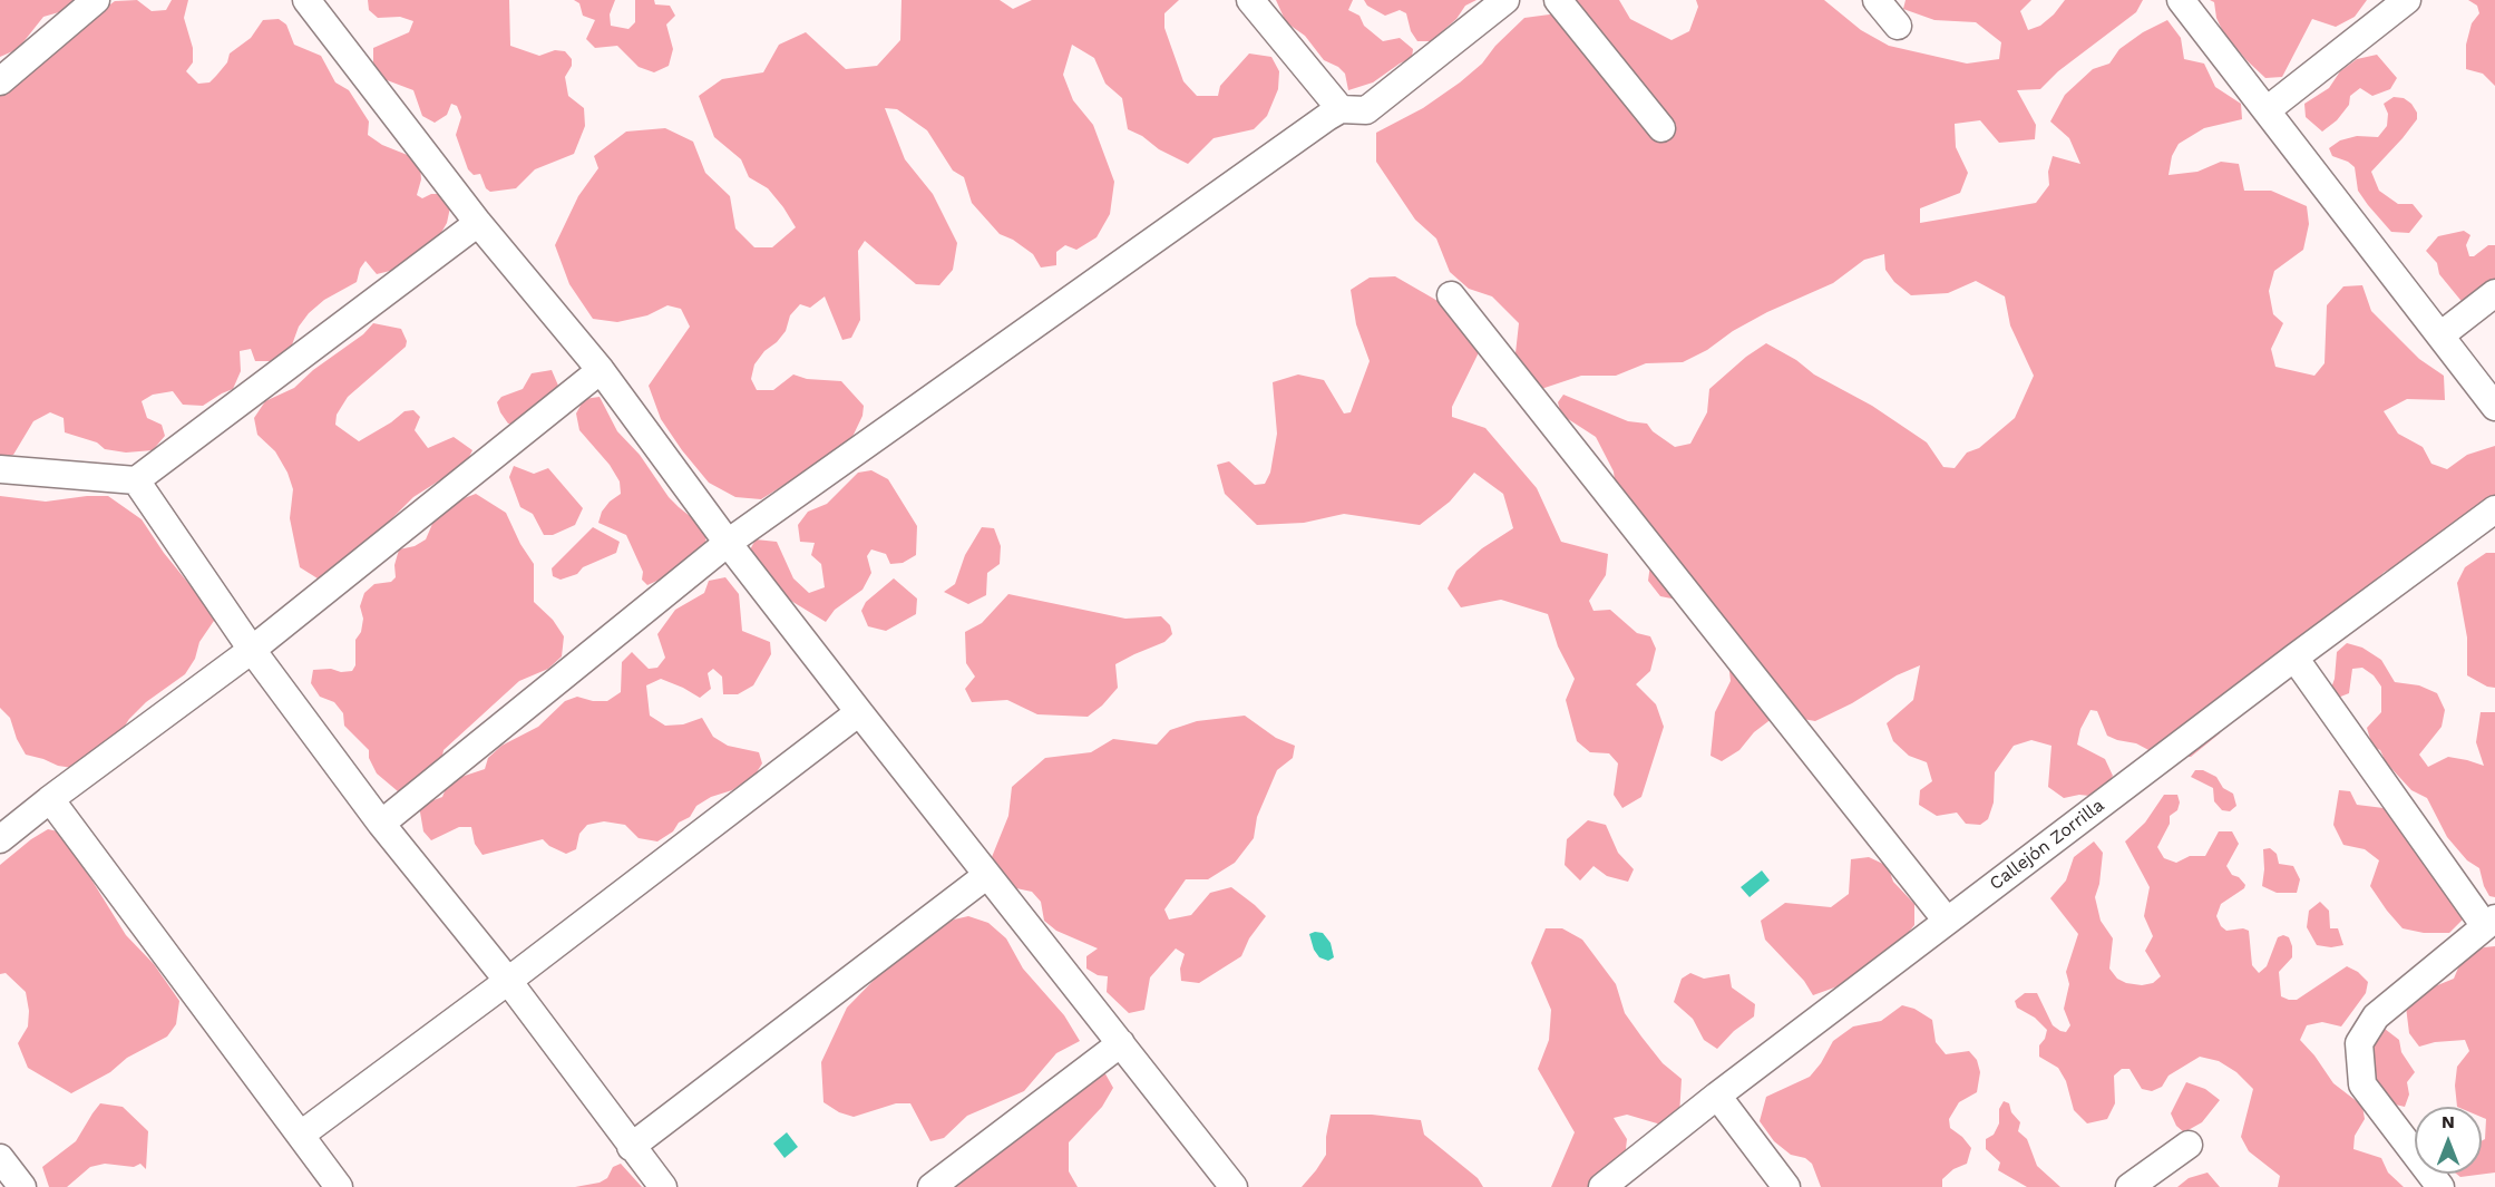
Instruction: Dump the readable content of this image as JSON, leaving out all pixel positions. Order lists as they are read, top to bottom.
{
  "streets": {
    "street": ["Callejón Zorrilla"]
  },
  "north": "top"
}
